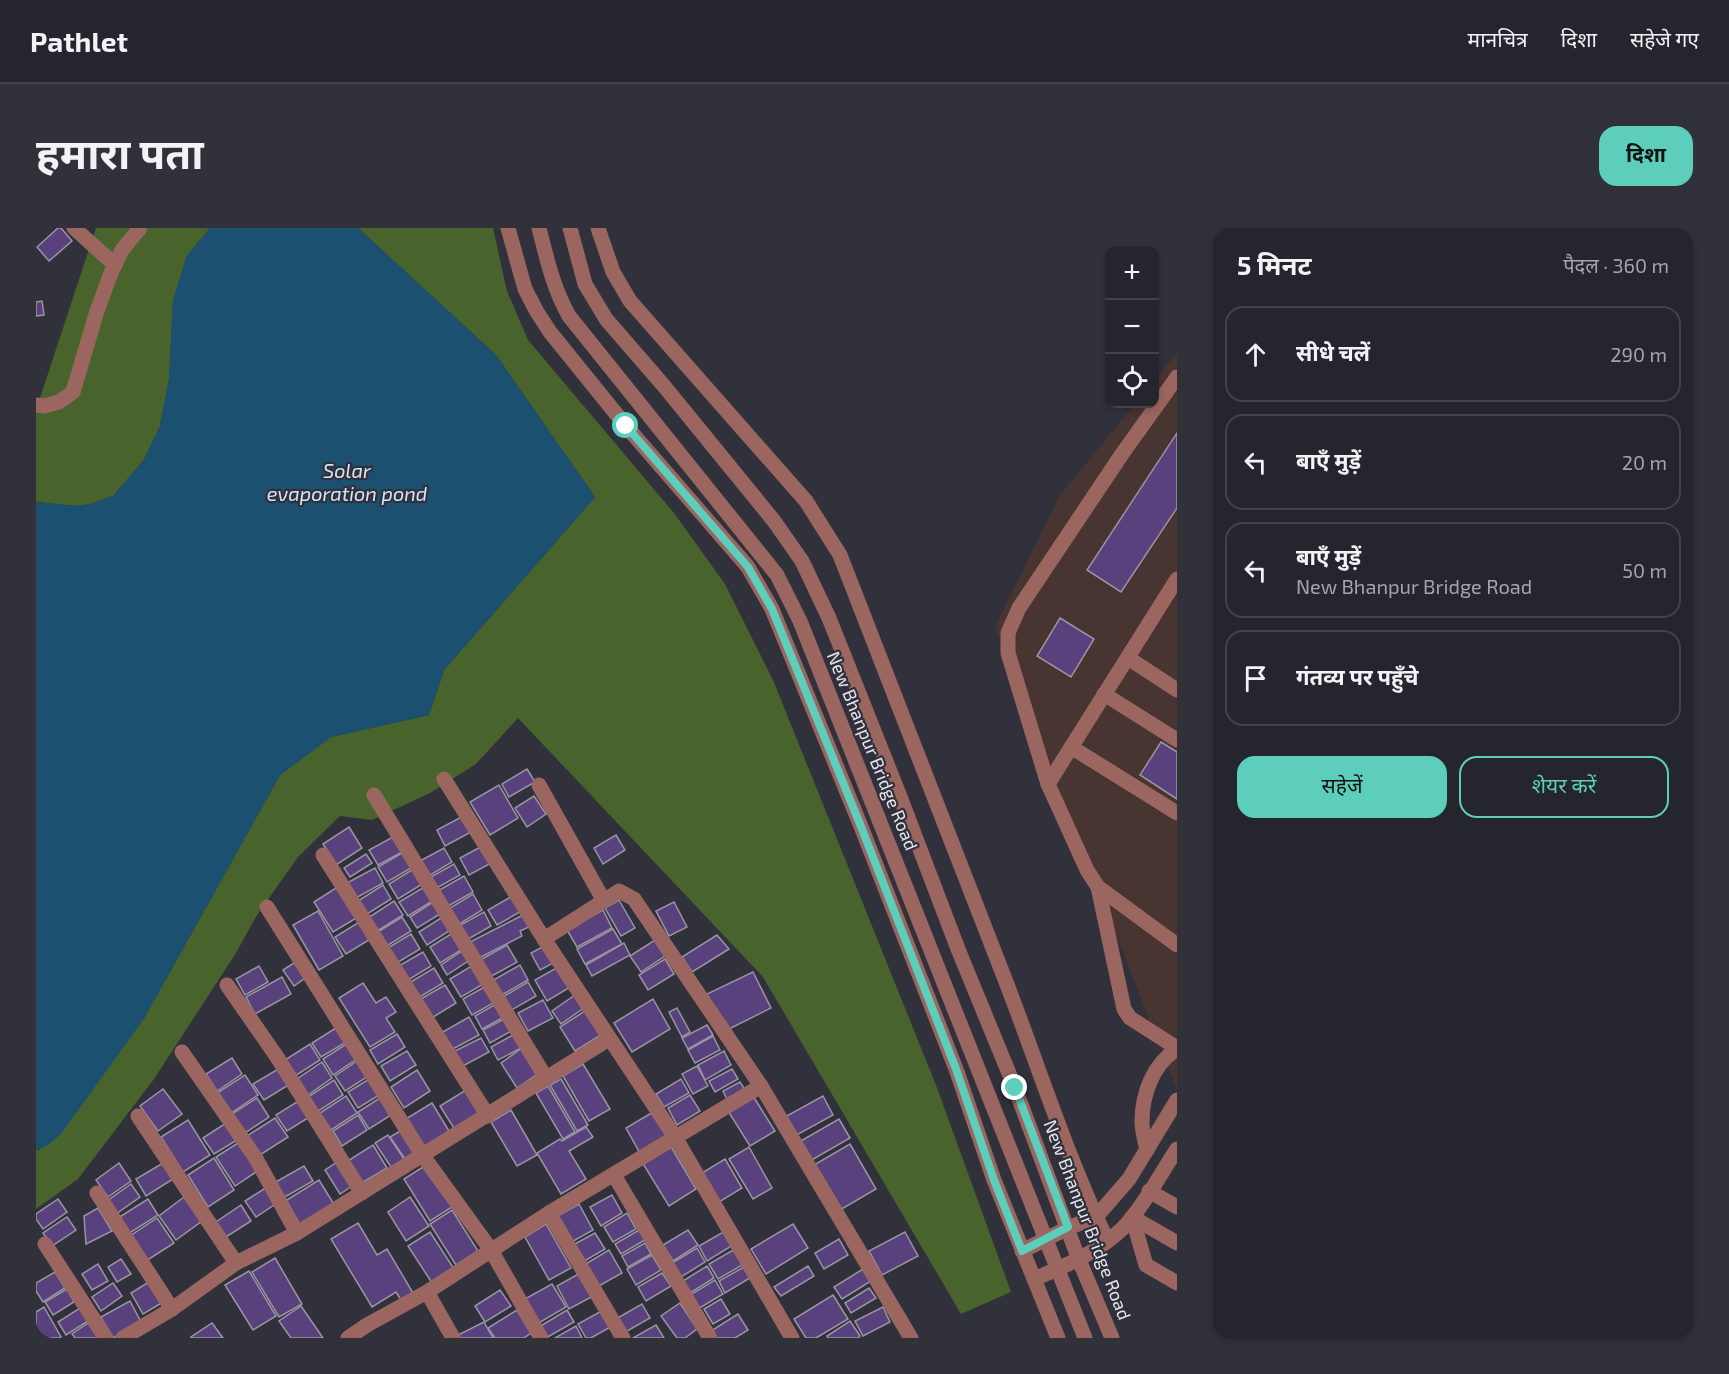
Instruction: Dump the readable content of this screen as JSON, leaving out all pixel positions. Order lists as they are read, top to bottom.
{
  "streets": {
    "street": ["New Bhanpur Bridge Road"]
  },
  "water": ["Solar evaporation pond"],
  "page": {
    "header": "Pathlet",
    "nav": ["मानचित्र", "दिशा", "सहेजे गए"],
    "buttons": [
      "दिशा",
      ["सहेजें", "शेयर करें"]
    ],
    "title": "हमारा पता",
    "heading": ["5 मिनट", "पैदल · 360 m"],
    "map_buttons": ["+", "−"],
    "list": [
      ["सीधे चलें", "290 m"],
      ["बाएँ मुड़ें", "20 m"],
      ["बाएँ मुड़ें", "New Bhanpur Bridge Road", "50 m"],
      "गंतव्य पर पहुँचे"
    ]
  }
}
